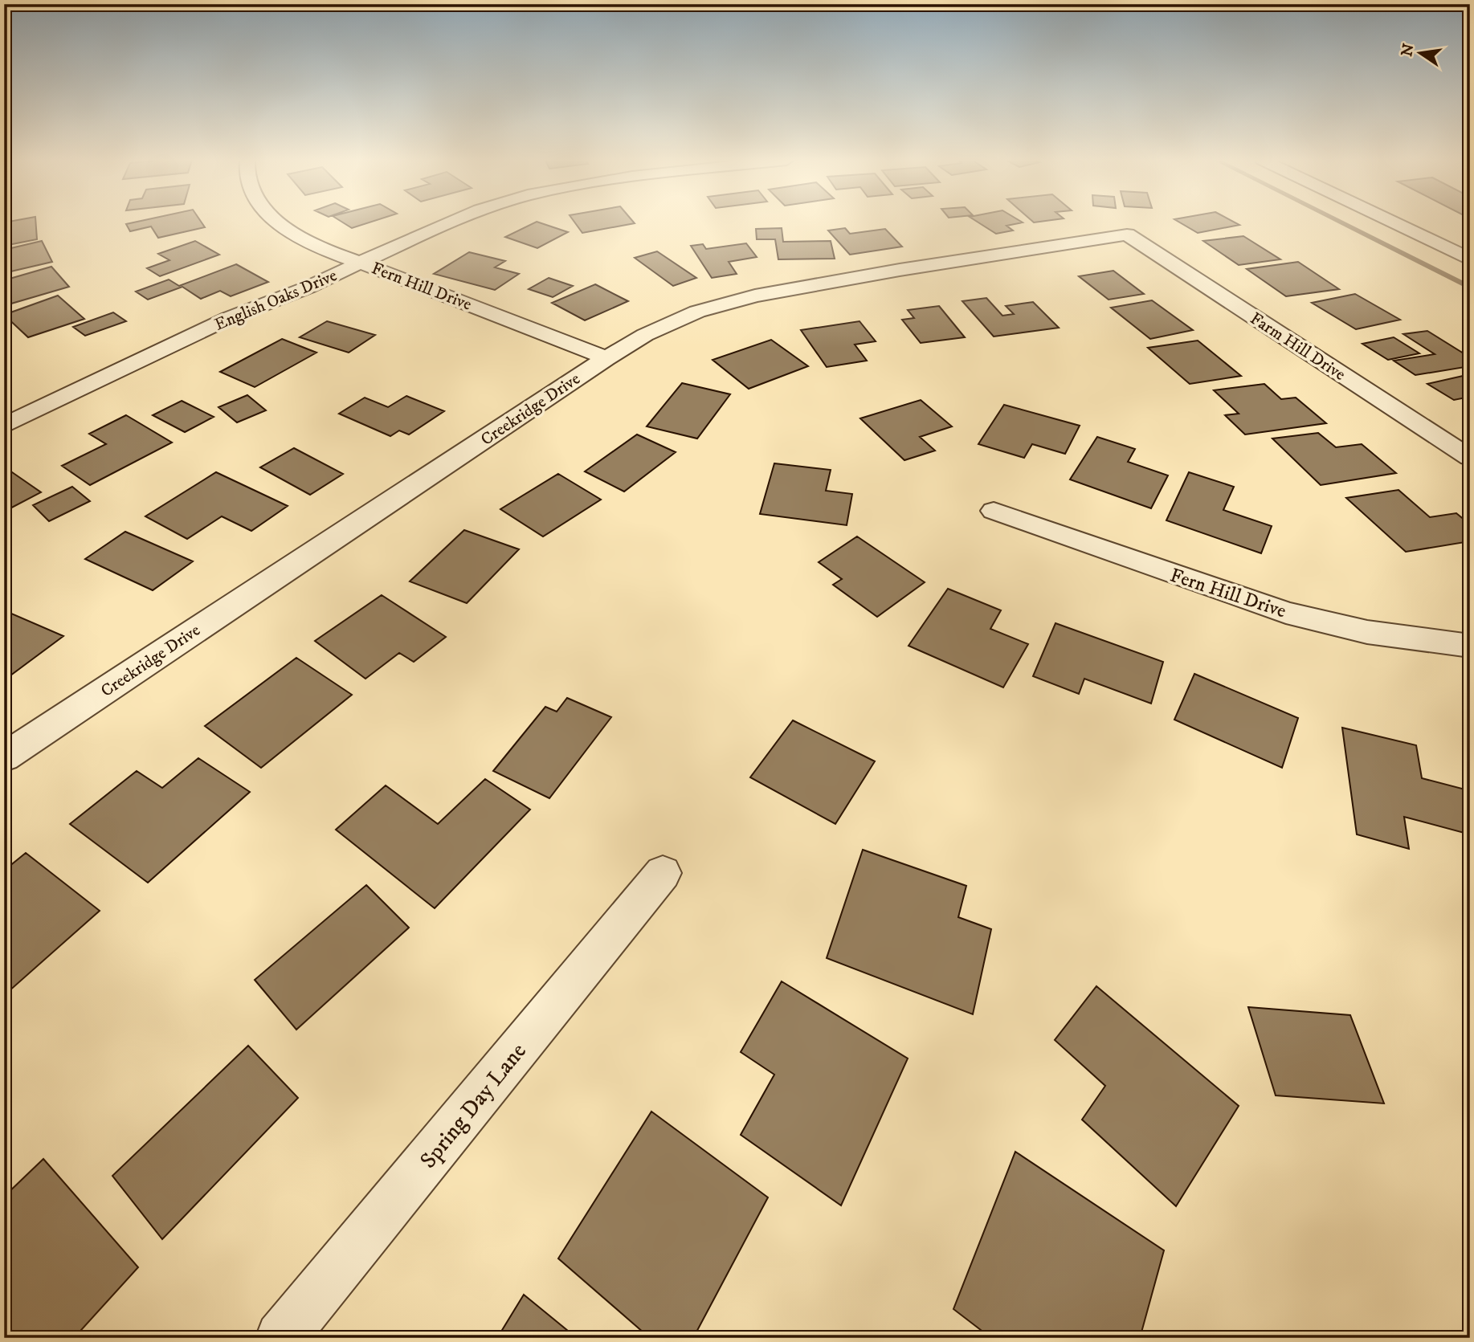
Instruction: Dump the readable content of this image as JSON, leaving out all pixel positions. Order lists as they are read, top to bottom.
{
  "streets": {
    "street": [
      "Fern Hill Drive",
      "English Oaks Drive",
      "Farm Hill Drive",
      "Creekridge Drive",
      "Spring Day Lane"
    ]
  },
  "crossings": [
    ["Fern Hill Drive", "English Oaks Drive"],
    ["Fern Hill Drive", "Creekridge Drive"],
    ["Farm Hill Drive", "Creekridge Drive"]
  ],
  "north": "left"
}
